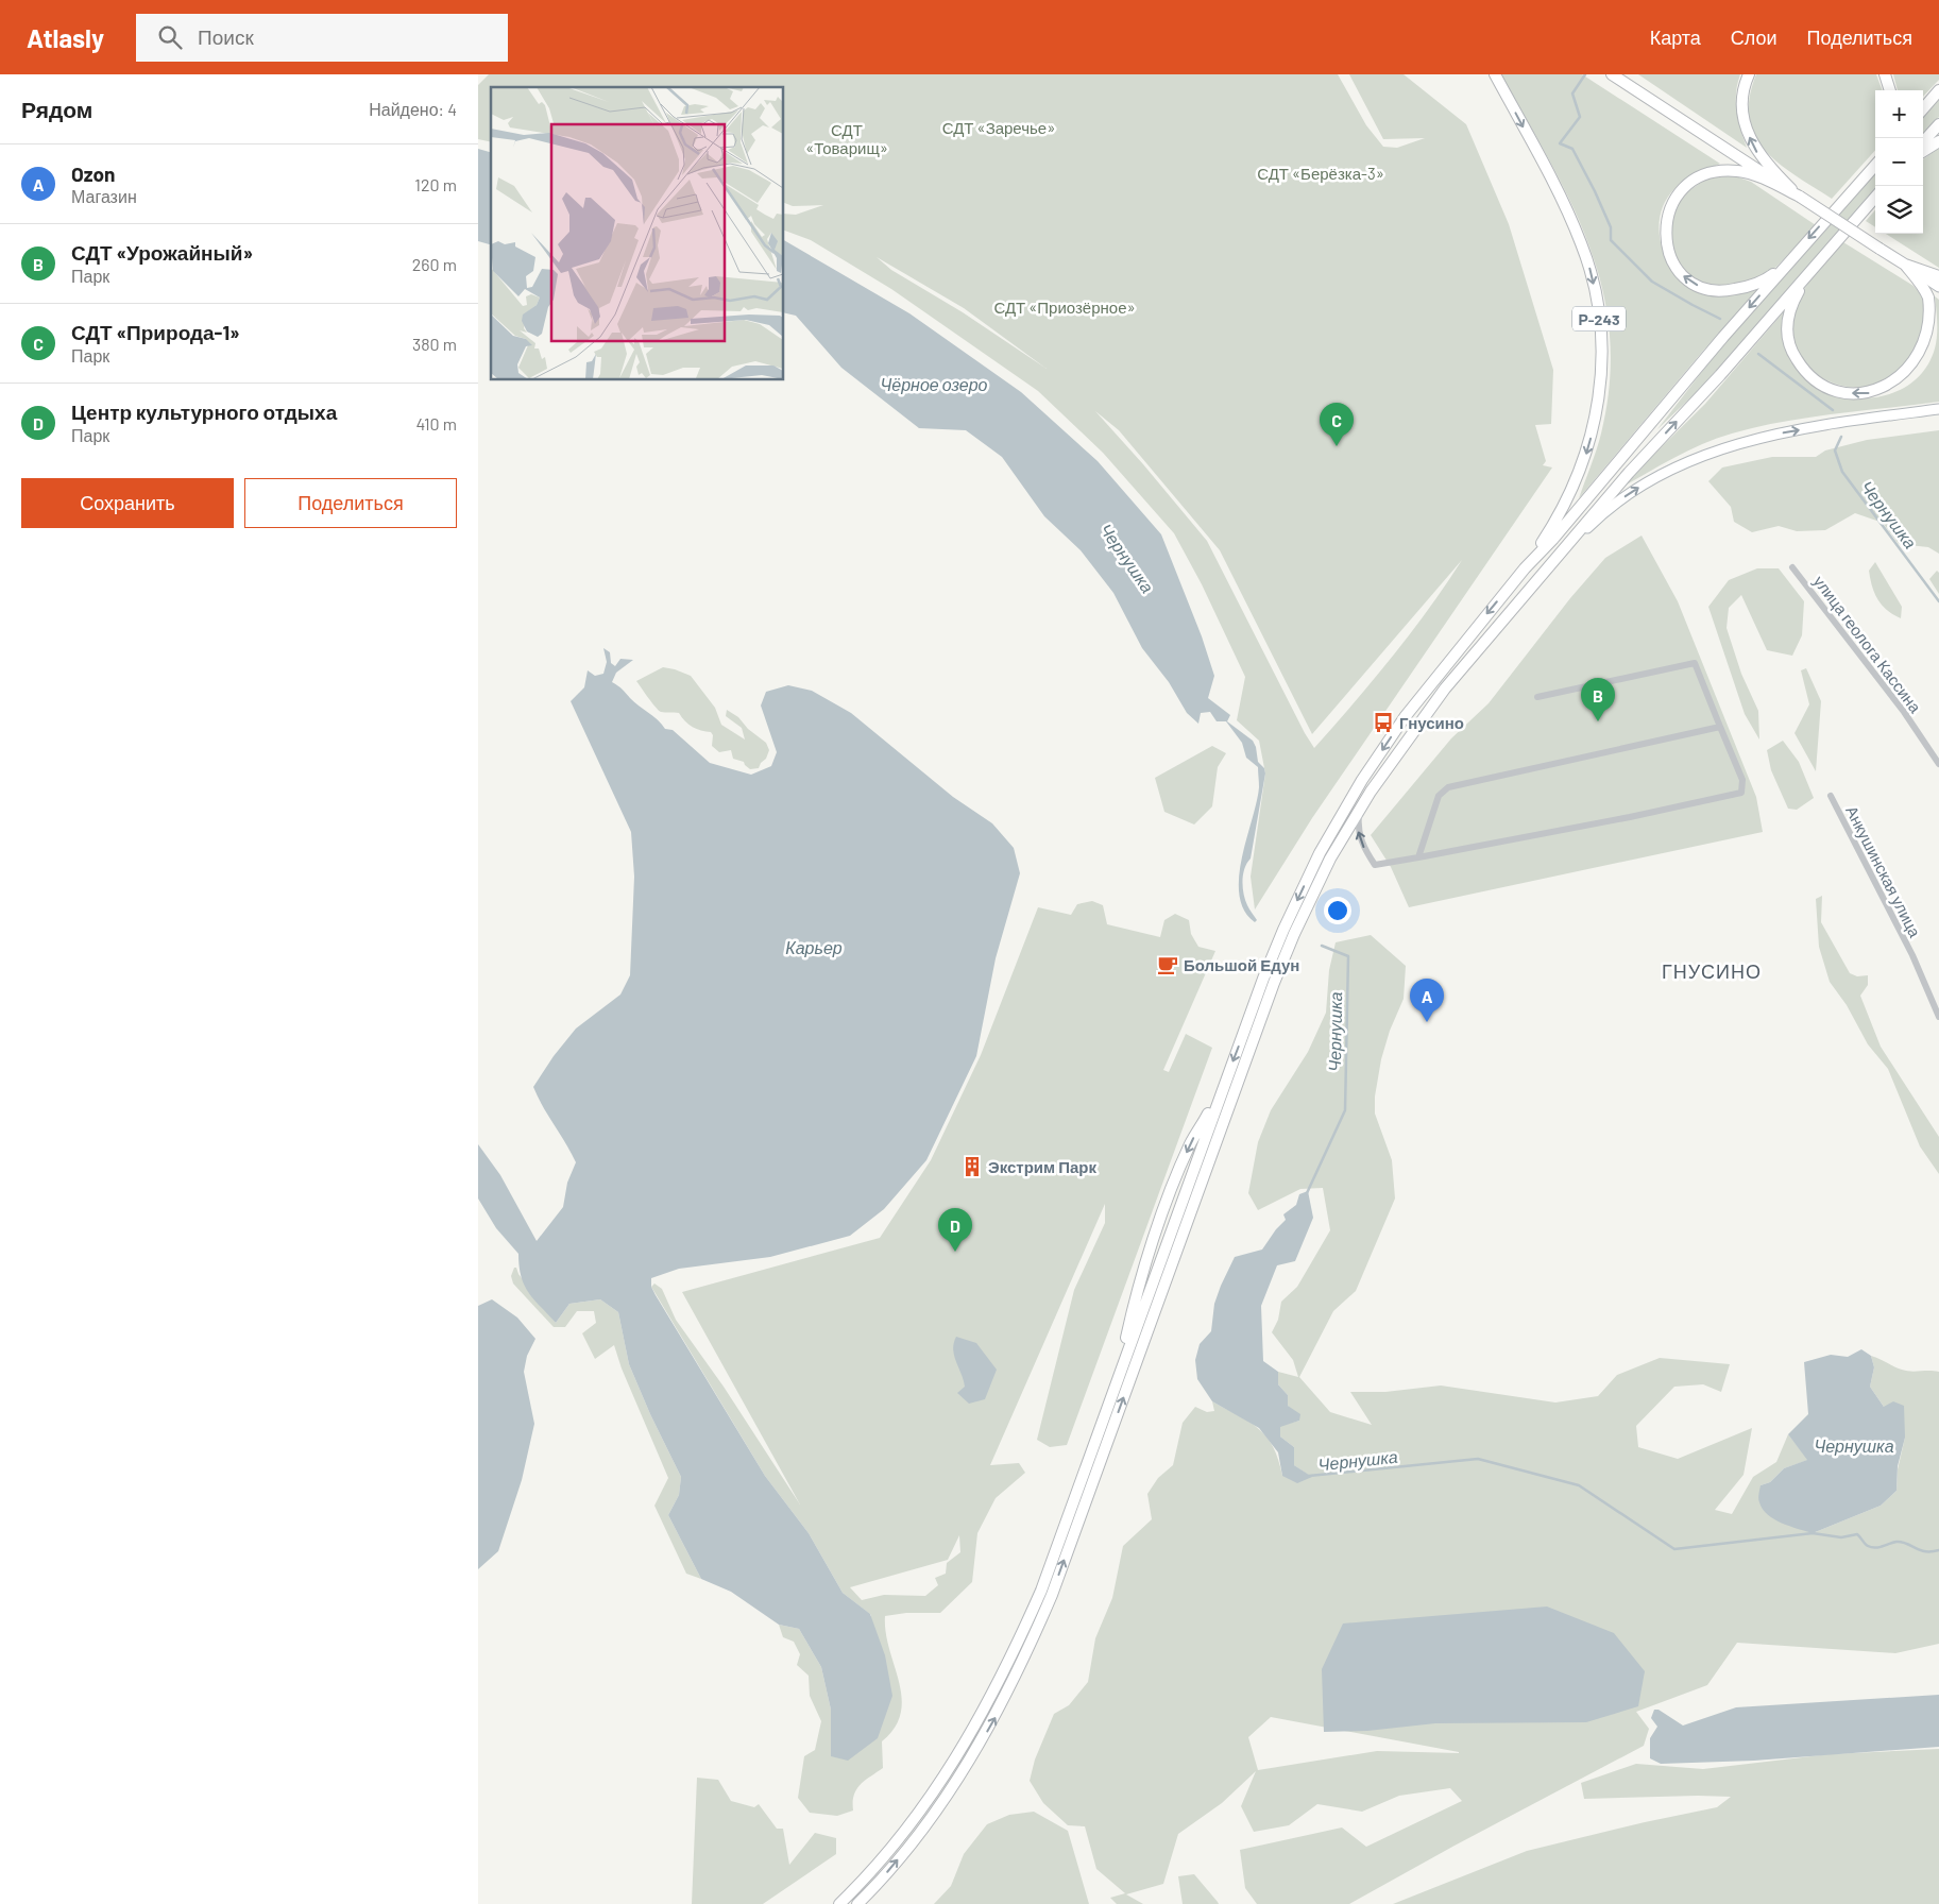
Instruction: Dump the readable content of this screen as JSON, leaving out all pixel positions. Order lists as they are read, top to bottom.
{
  "streets": {
    "highway": ["Р-243"],
    "street": ["улица геолога Кассина", "Анкушинская улица"]
  },
  "districts": ["ГНУСИНО"],
  "water": ["Чёрное озеро", "Чернушка", "Карьер"],
  "parks": [
    "СДТ «Заречье»",
    "СДТ «Товарищ»",
    "СДТ «Берёзка-3»",
    "СДТ «Приозёрное»"
  ],
  "places": {
    "bus stop": ["Гнусино"],
    "cafe": ["Большой Едун"],
    "building": ["Экстрим Парк"]
  },
  "page": {
    "header": "Atlasly",
    "search": "Поиск",
    "nav": ["Карта", "Слои", "Поделиться"],
    "heading": ["Рядом", "Найдено: 4"],
    "map_buttons": ["+", "−"],
    "list": [
      {
        "mark": "A",
        "name": "Ozon",
        "note": "Магазин",
        "value": "120 m"
      },
      {
        "mark": "B",
        "name": "СДТ «Урожайный»",
        "note": "Парк",
        "value": "260 m"
      },
      {
        "mark": "C",
        "name": "СДТ «Природа-1»",
        "note": "Парк",
        "value": "380 m"
      },
      {
        "mark": "D",
        "name": "Центр культурного отдыха",
        "note": "Парк",
        "value": "410 m"
      }
    ],
    "pins": [
      "C",
      "B",
      "A",
      "D"
    ],
    "buttons": ["Сохранить", "Поделиться"]
  }
}
